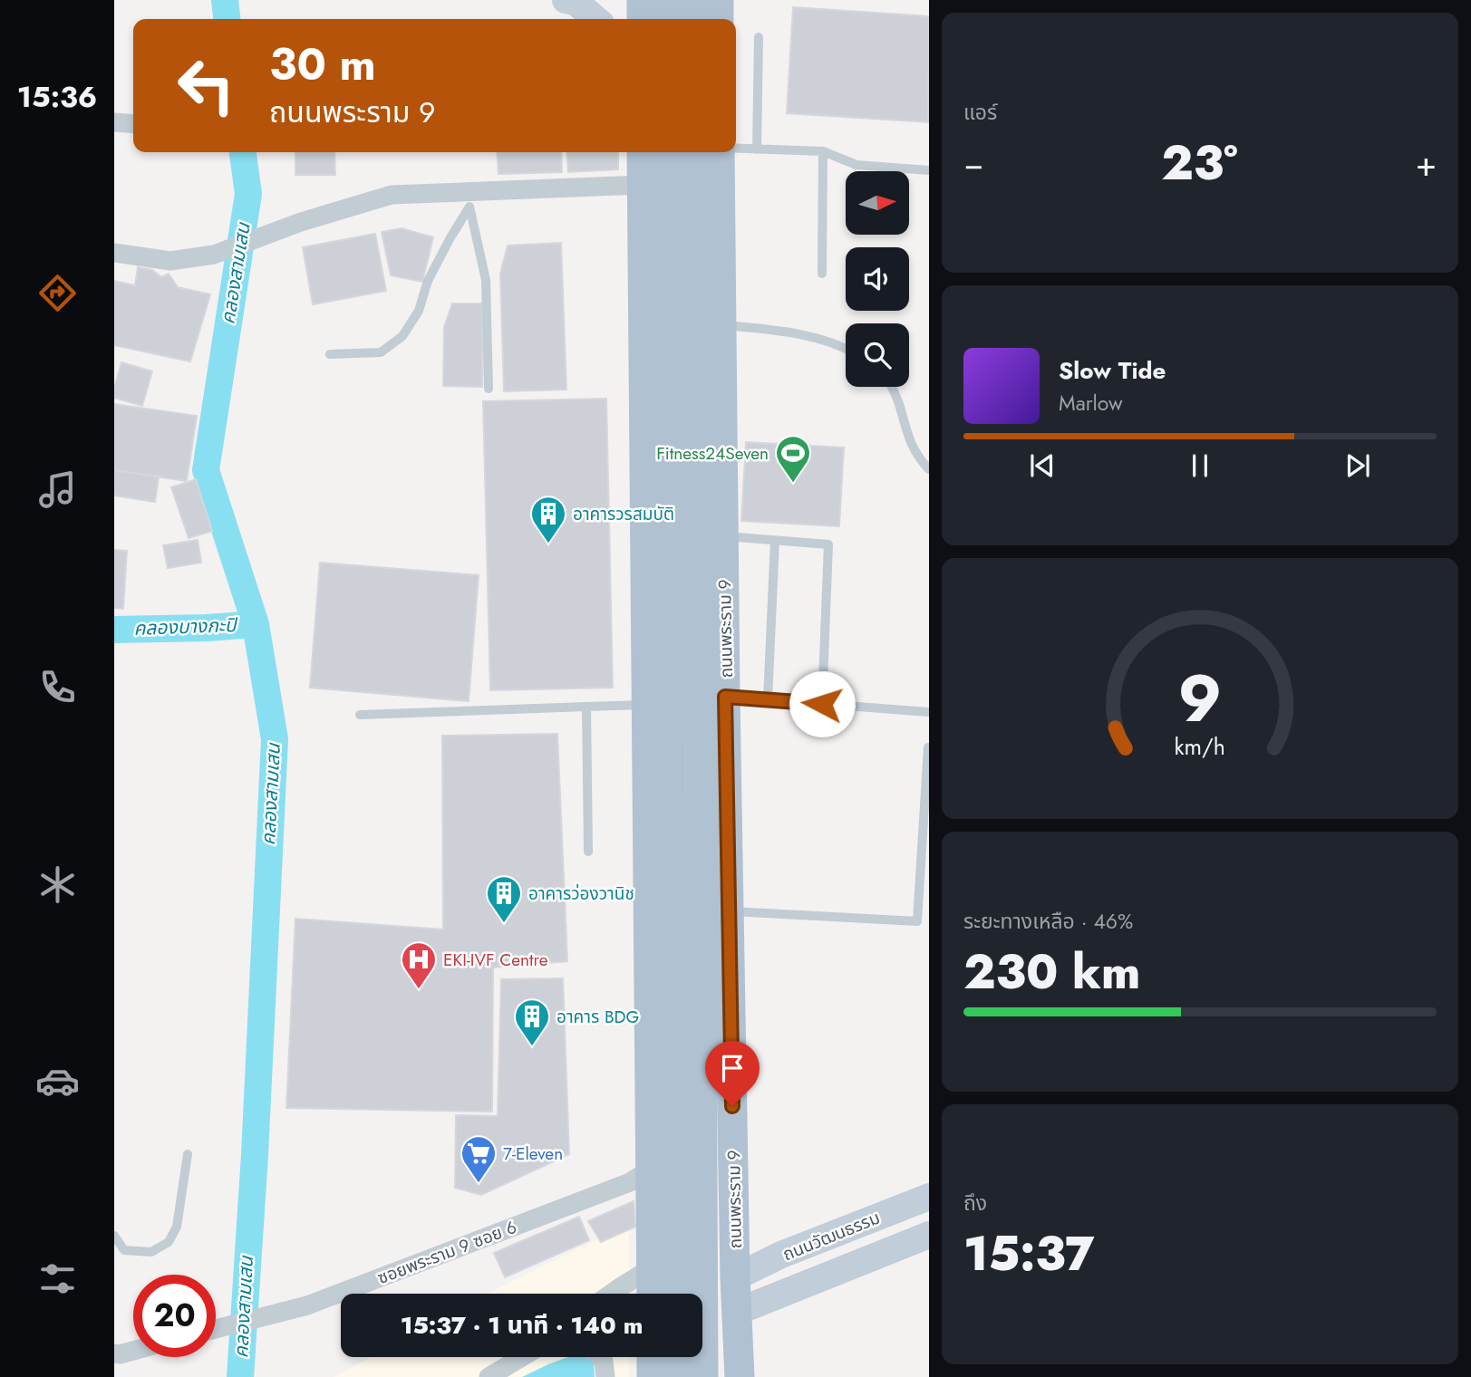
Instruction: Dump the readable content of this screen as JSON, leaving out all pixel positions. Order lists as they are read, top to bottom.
{
  "streets": {
    "main road": ["ถนนพระราม 9"],
    "street": ["ถนนวัฒนธรรม", "ซอยพระราม 9 ซอย 6"]
  },
  "crossings": [
    ["ถนนพระราม 9", "ถนนวัฒนธรรม"]
  ],
  "water": ["คลองสามเสน", "คลองบางกะปิ"],
  "places": {
    "sports": ["Fitness24Seven"],
    "building": ["อาคารวรสมบัติ", "อาคารว่องวานิช", "อาคาร BDG"],
    "hospital": ["EKI-IVF Centre"],
    "supermarket": ["7-Eleven"]
  },
  "north": "right",
  "page": {
    "tabs": "15:36",
    "tile": [
      "แอร์",
      ["ระยะทางเหลือ · 46%", "230 km"],
      ["ถึง", "15:37"]
    ],
    "turn": ["30 m", "ถนนพระราม 9"],
    "heat": ["−", "23°", "+"],
    "song": ["Slow Tide", "Marlow"],
    "limit": "20",
    "trip": "15:37 · 1 นาที · 140 m",
    "gauge": ["9", "km/h"]
  }
}
